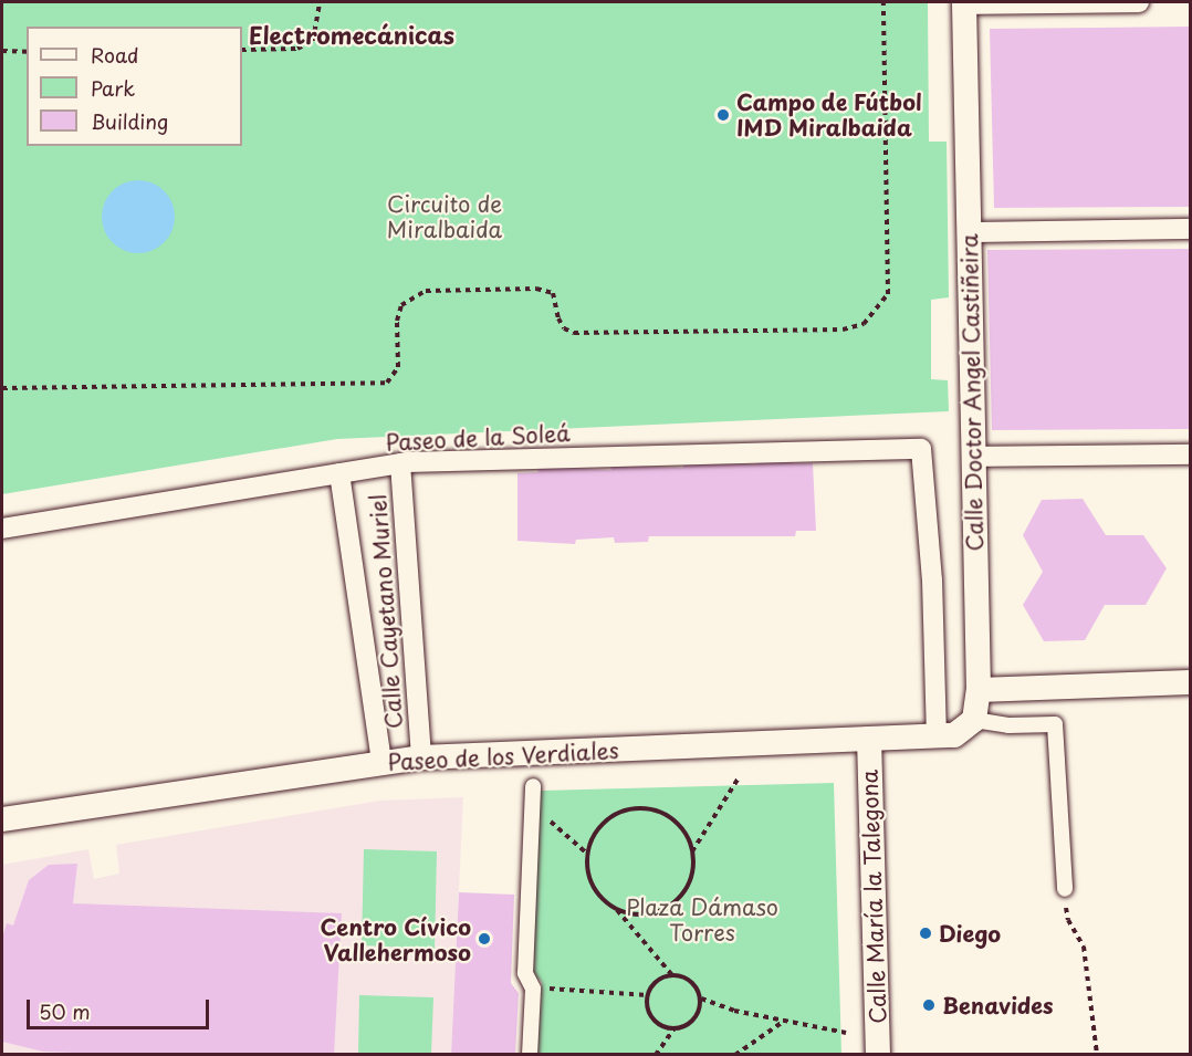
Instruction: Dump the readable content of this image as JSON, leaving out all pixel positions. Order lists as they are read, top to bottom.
{
  "streets": {
    "street": [
      "Calle Doctor Angel Castiñeira",
      "Paseo de la Soleá",
      "Calle Cayetano Muriel",
      "Paseo de los Verdiales",
      "Calle María la Talegona"
    ]
  },
  "crossings": [
    ["Paseo de la Soleá", "Calle Cayetano Muriel"],
    ["Paseo de la Soleá", "Paseo de los Verdiales"],
    ["Calle Cayetano Muriel", "Paseo de los Verdiales"],
    ["Paseo de los Verdiales", "Calle María la Talegona"]
  ],
  "districts": ["Electromecánicas"],
  "parks": ["Circuito de Miralbaida", "Plaza Dámaso Torres"],
  "places": [
    "Campo de Fútbol IMD Miralbaida",
    "Diego",
    "Centro Cívico Vallehermoso",
    "Benavides"
  ],
  "legend": ["Road", "Park", "Building"],
  "scale_bar": "50 m"
}
